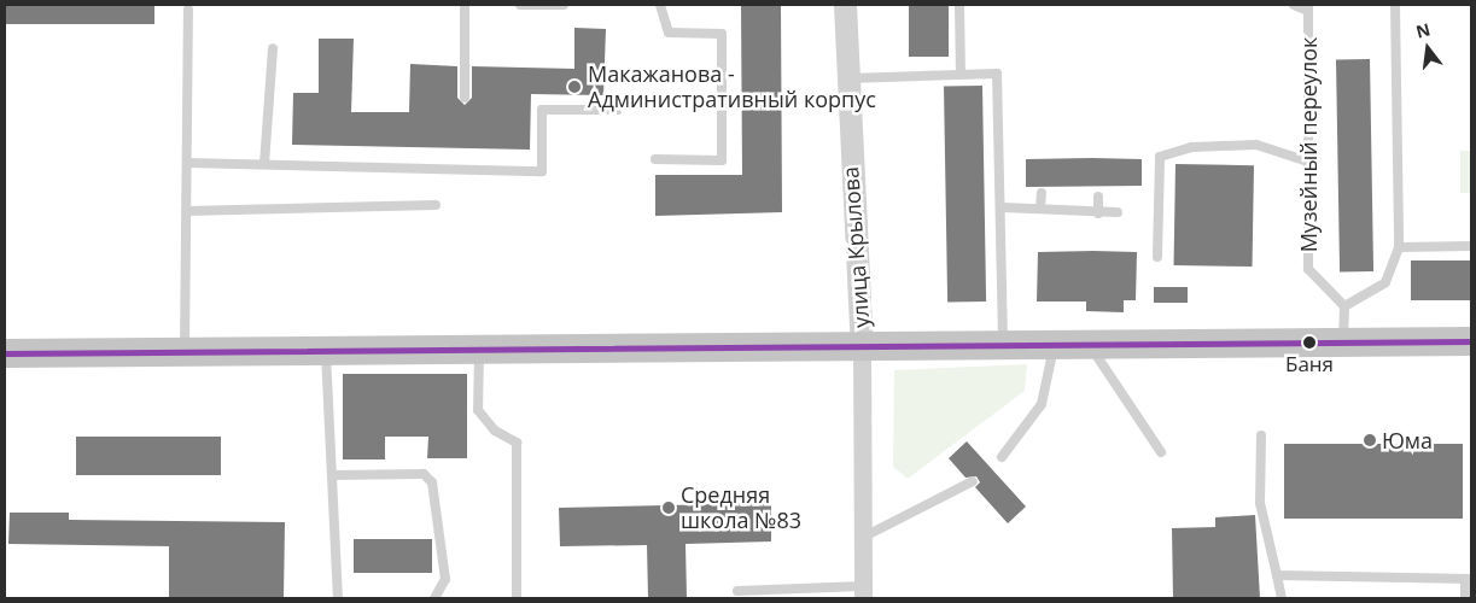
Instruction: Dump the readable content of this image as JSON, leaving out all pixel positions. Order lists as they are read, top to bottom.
{
  "streets": {
    "street": ["улица Крылова"],
    "lane": ["Музейный переулок"]
  },
  "places": [
    "Макажанова - Административный корпус",
    "Баня",
    "Юма",
    "Средняя школа №83"
  ],
  "north": "top"
}
